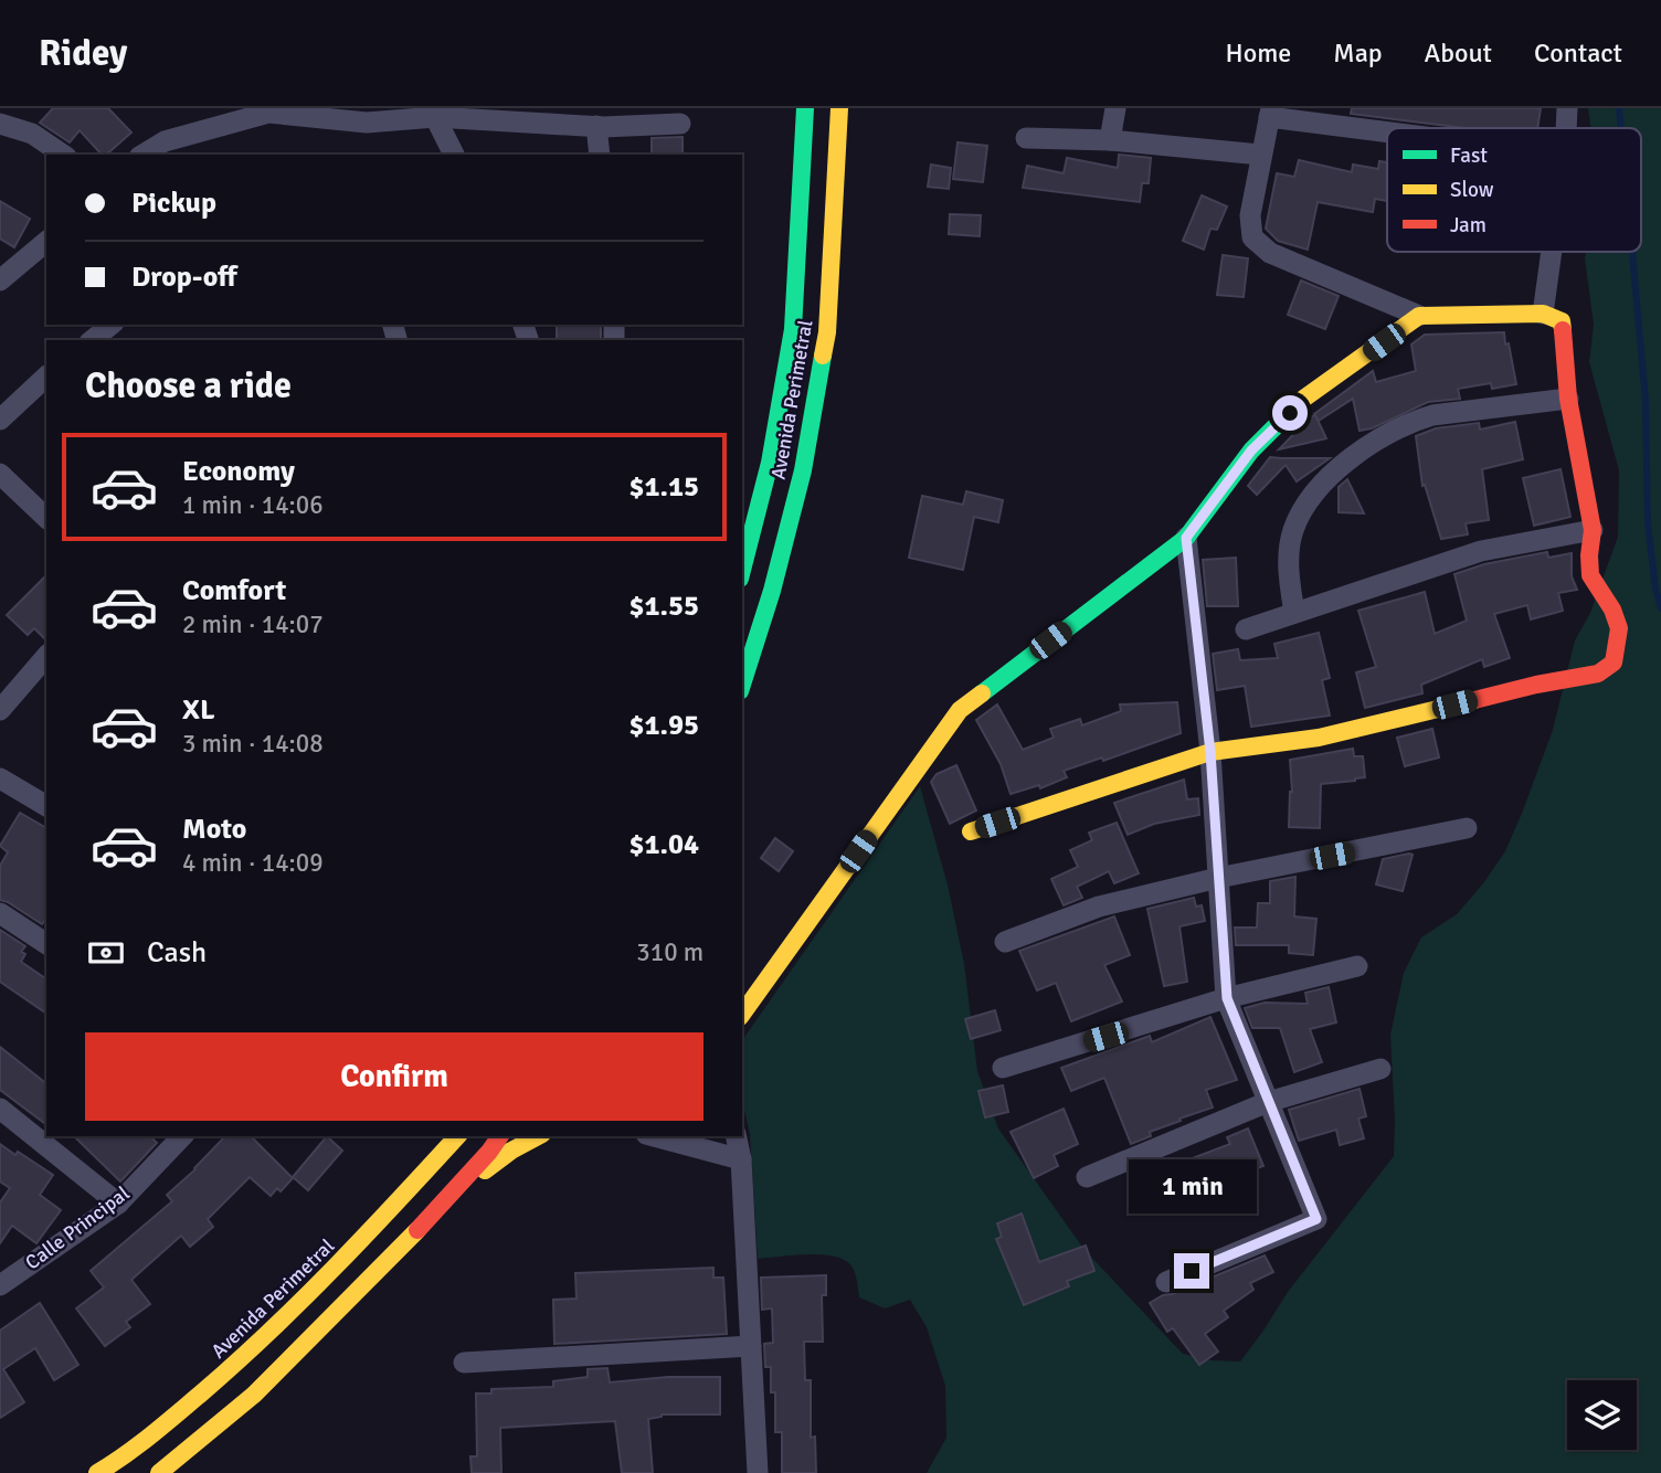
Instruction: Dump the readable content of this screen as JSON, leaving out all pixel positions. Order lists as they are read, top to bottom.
{
  "streets": {
    "main road": ["Avenida Perimetral"],
    "street": ["Calle Principal"]
  },
  "legend": ["Fast", "Slow", "Jam"],
  "page": {
    "header": "Ridey",
    "nav": [
      "Home",
      "Map",
      "About",
      "Contact"
    ],
    "banner": ["Pickup", "Drop-off"],
    "heading": "Choose a ride",
    "list": [
      {
        "name": "Economy",
        "note": "1 min · 14:06",
        "value": "$1.15"
      },
      {
        "name": "Comfort",
        "note": "2 min · 14:07",
        "value": "$1.55"
      },
      {
        "name": "XL",
        "note": "3 min · 14:08",
        "value": "$1.95"
      },
      {
        "name": "Moto",
        "note": "4 min · 14:09",
        "value": "$1.04"
      }
    ],
    "pay": ["Cash", "310 m"],
    "buttons": "Confirm",
    "bubble": "1 min"
  }
}
